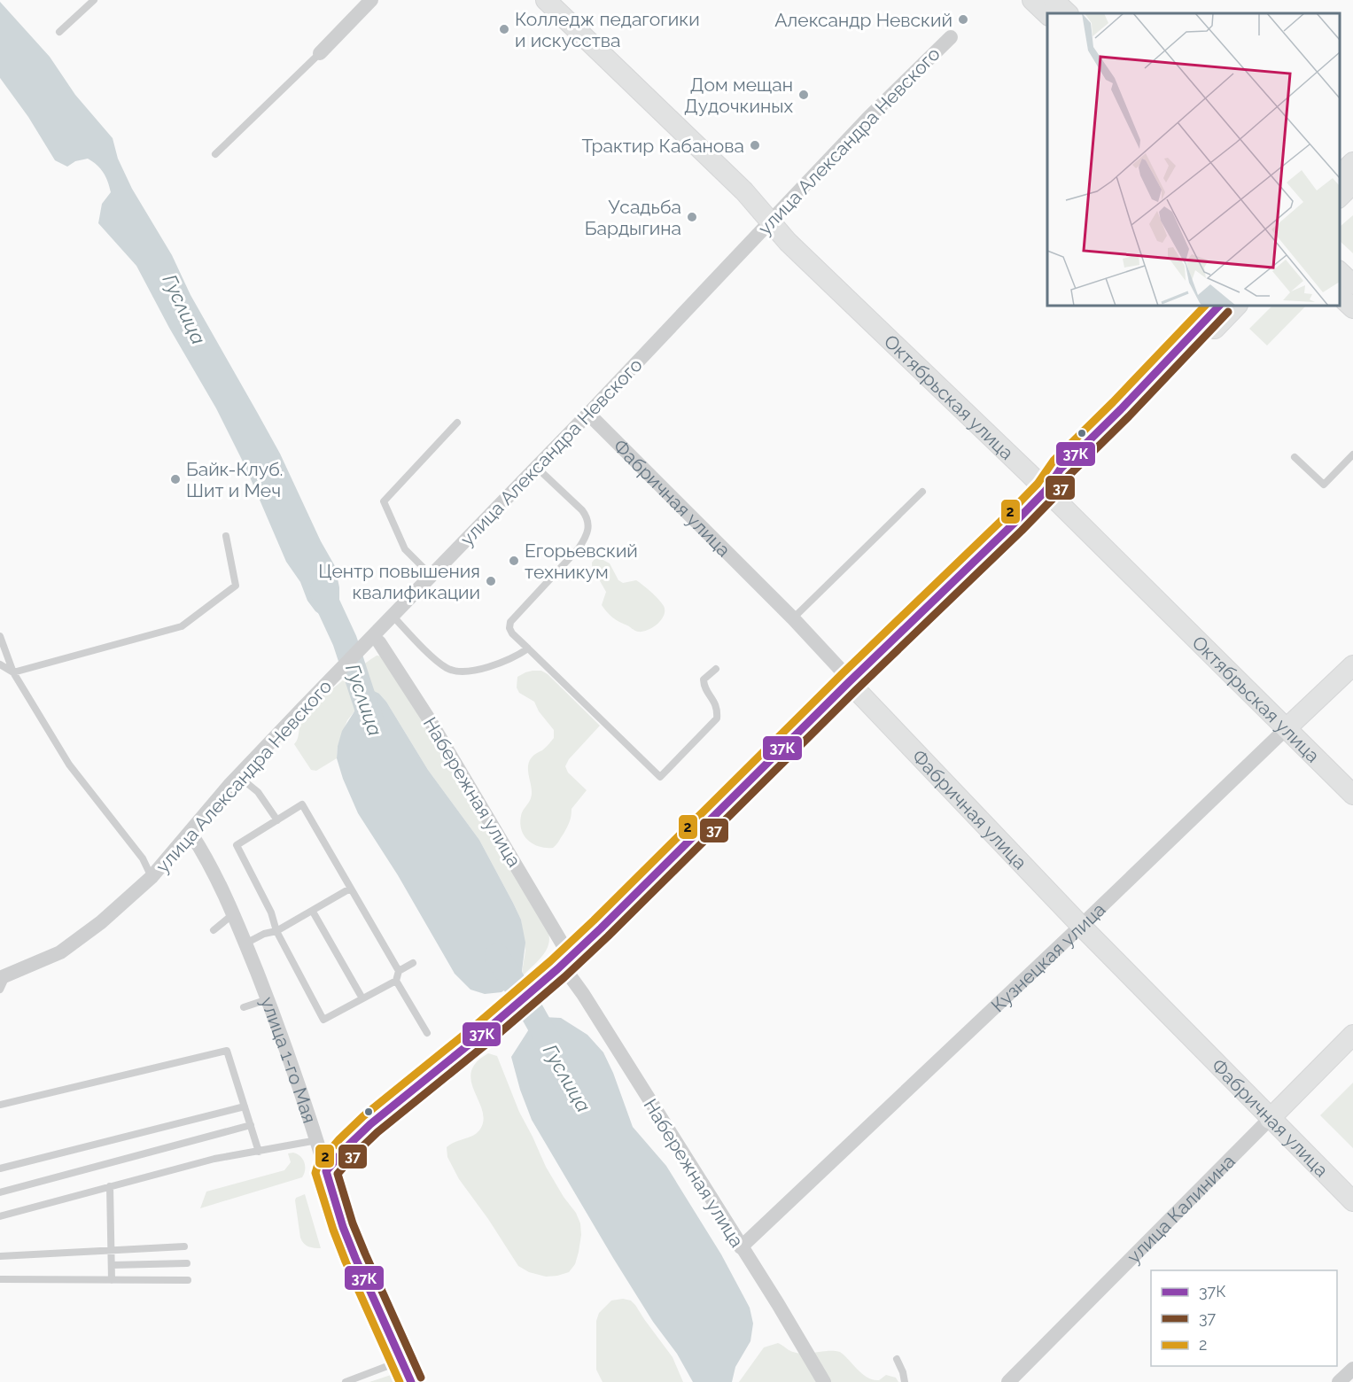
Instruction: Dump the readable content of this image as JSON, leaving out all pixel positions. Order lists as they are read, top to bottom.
{
  "streets": {
    "street": [
      "улица Александра Невского",
      "Октябрьская улица",
      "Фабричная улица",
      "Набережная улица",
      "Кузнецкая улица",
      "улица 1-го Мая",
      "улица Калинина"
    ]
  },
  "crossings": [
    ["улица Александра Невского", "Октябрьская улица"],
    ["улица Александра Невского", "Фабричная улица"],
    ["улица Александра Невского", "Набережная улица"],
    ["улица Александра Невского", "улица 1-го Мая"],
    ["Октябрьская улица", "Кузнецкая улица"],
    ["Фабричная улица", "Кузнецкая улица"],
    ["Фабричная улица", "улица Калинина"],
    ["Набережная улица", "Кузнецкая улица"]
  ],
  "water": ["Гуслица"],
  "places": [
    "Александр Невский",
    "Колледж педагогики и искусства",
    "Дом мещан Дудочкиных",
    "Трактир Кабанова",
    "Усадьба Бардыгина",
    "Байк-Клуб. Шит и Меч",
    "Егорьевский техникум",
    "Центр повышения квалификации"
  ],
  "lines": ["transit line 37К", "transit line 2", "transit line 37"],
  "legend": ["37К", "37", "2"]
}
